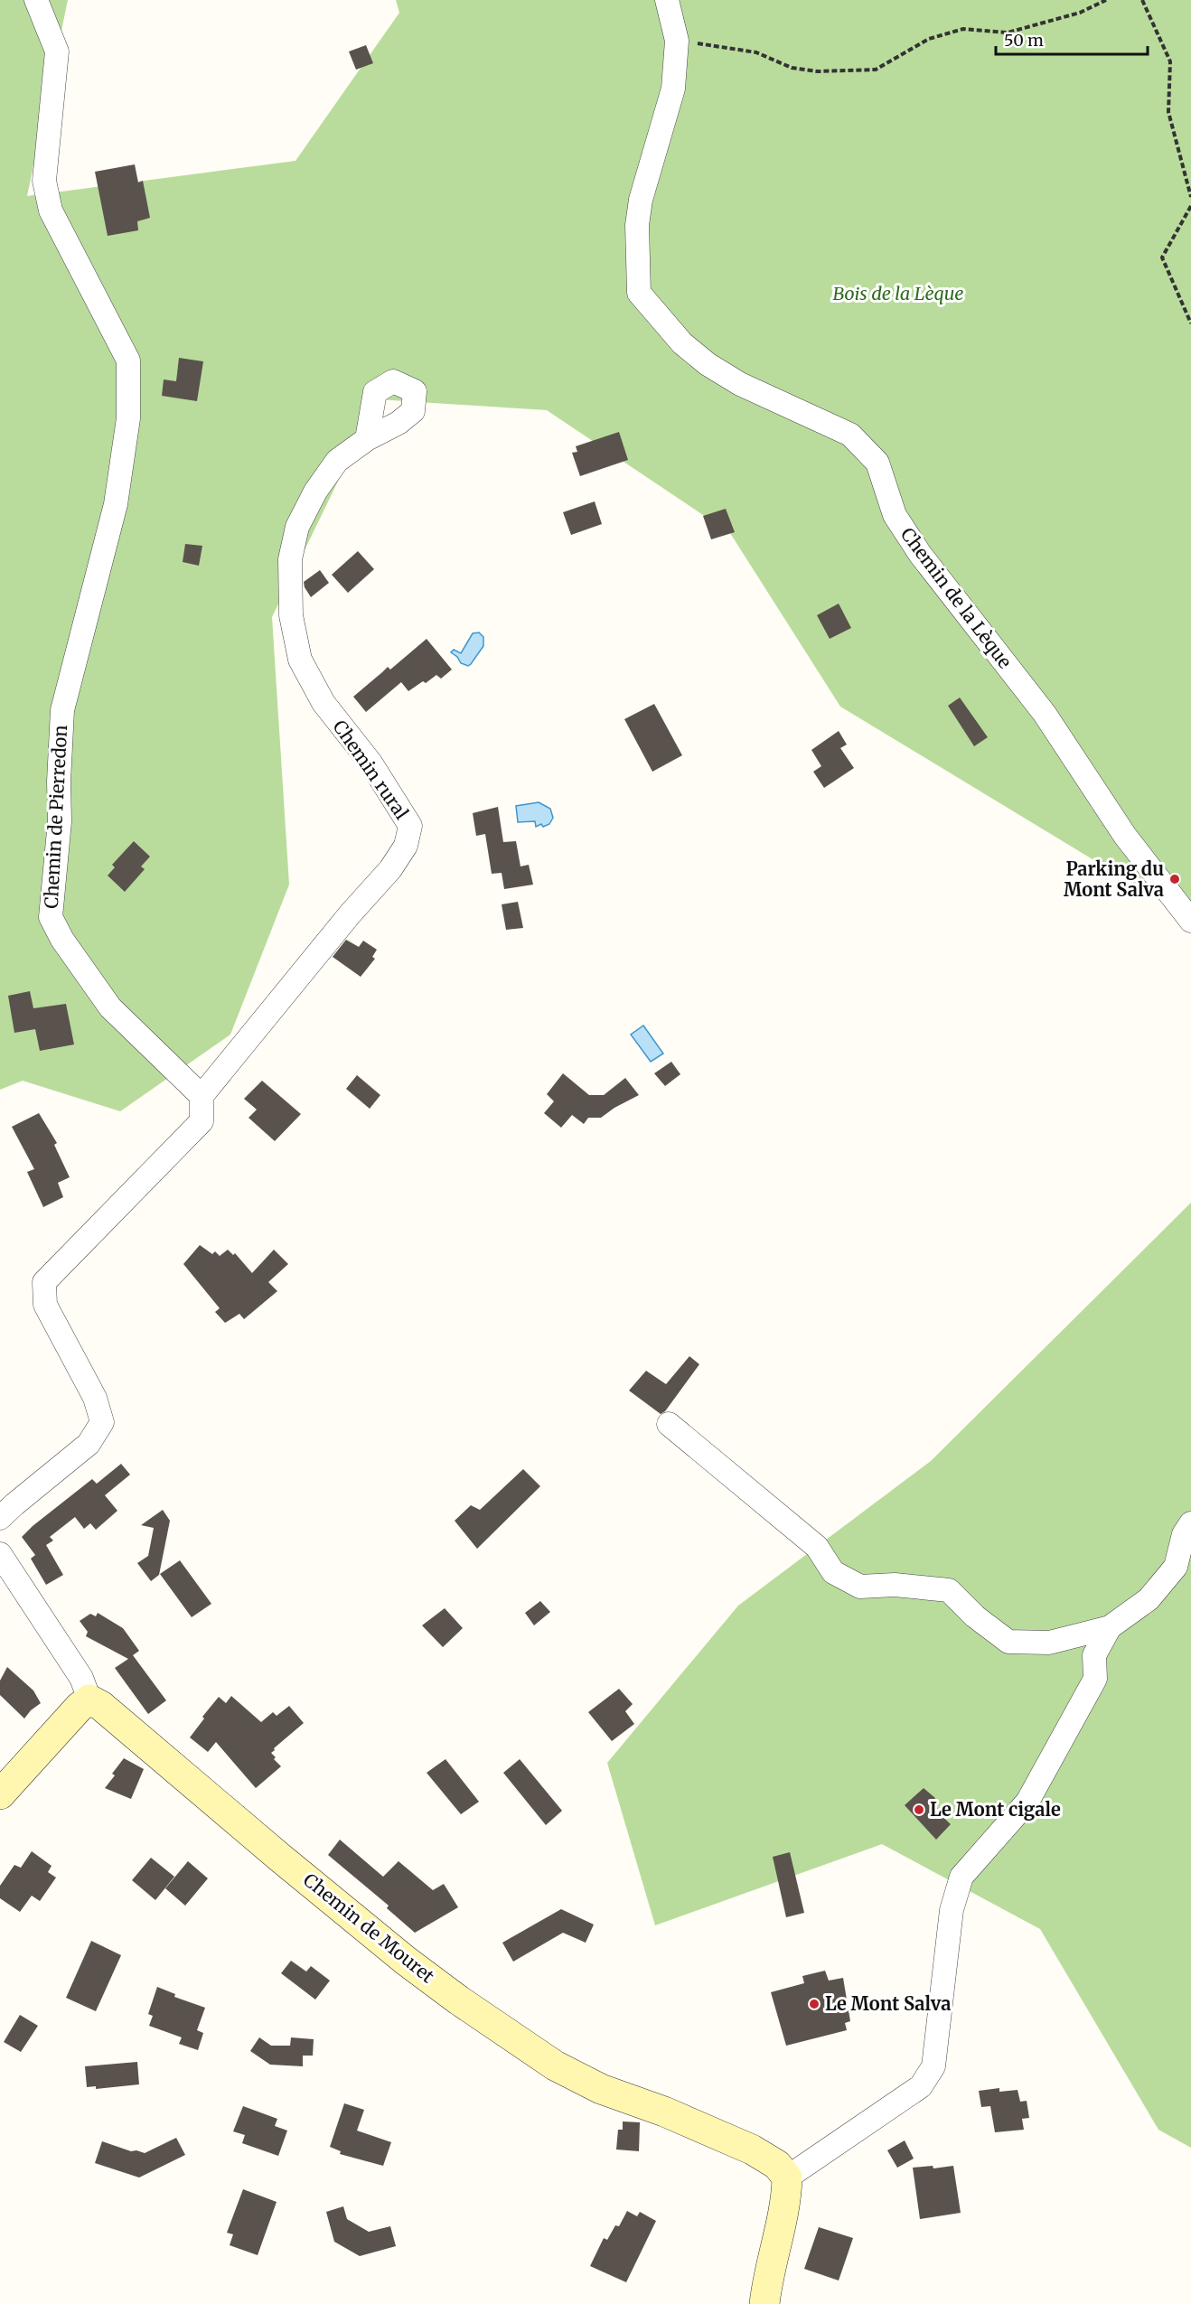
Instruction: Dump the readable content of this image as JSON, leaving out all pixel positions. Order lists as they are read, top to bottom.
{
  "streets": {
    "street": [
      "Chemin de la Lèque",
      "Chemin rural",
      "Chemin de Pierredon",
      "Chemin de Mouret"
    ]
  },
  "crossings": [
    ["Chemin rural", "Chemin de Pierredon"]
  ],
  "parks": ["Bois de la Lèque"],
  "places": ["Parking du Mont Salva", "Le Mont cigale", "Le Mont Salva"],
  "scale_bar": "50 m"
}
